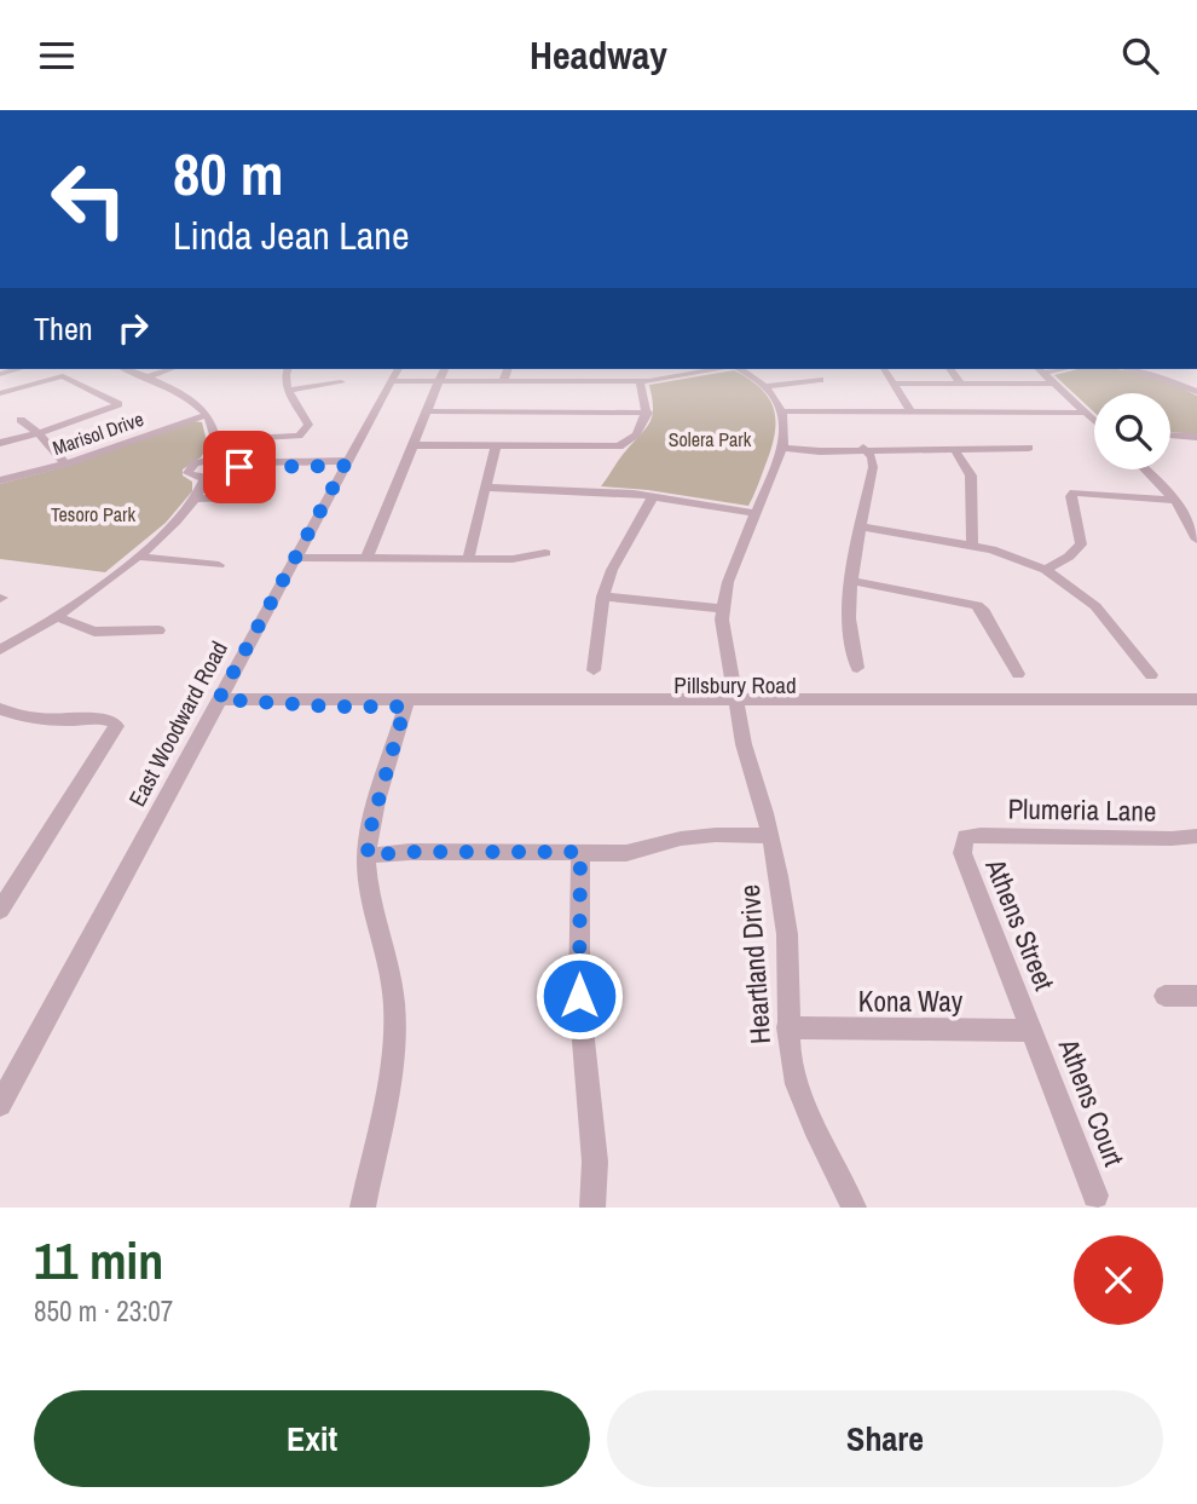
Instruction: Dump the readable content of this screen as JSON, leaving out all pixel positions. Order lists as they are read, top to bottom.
{
  "streets": {
    "street": [
      "Marisol Drive",
      "Pillsbury Road",
      "East Woodward Road",
      "Plumeria Lane",
      "Athens Street",
      "Heartland Drive",
      "Kona Way",
      "Athens Court"
    ]
  },
  "crossings": [
    ["Pillsbury Road", "East Woodward Road"],
    ["Pillsbury Road", "Heartland Drive"],
    ["Plumeria Lane", "Athens Street"],
    ["Athens Street", "Kona Way"],
    ["Athens Street", "Athens Court"],
    ["Heartland Drive", "Kona Way"],
    ["Kona Way", "Athens Court"]
  ],
  "parks": ["Solera Park", "Tesoro Park"],
  "page": {
    "header": "Headway",
    "turn": ["80 m", "Linda Jean Lane"],
    "then": "Then",
    "heading": ["11 min", "850 m · 23:07"],
    "buttons": ["Exit", "Share"]
  }
}
